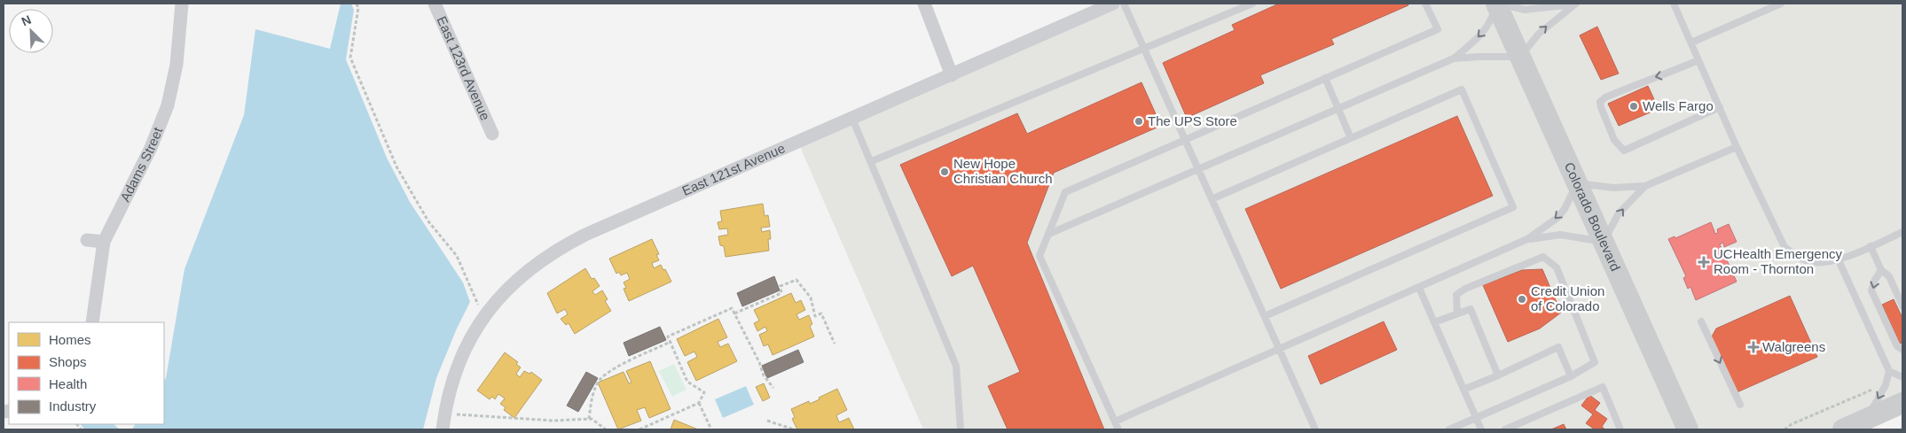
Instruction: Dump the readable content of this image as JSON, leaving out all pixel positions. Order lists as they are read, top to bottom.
{
  "streets": {
    "main road": ["Colorado Boulevard"],
    "street": ["East 123rd Avenue", "Adams Street", "East 121st Avenue"]
  },
  "places": {
    "other": [
      "Wells Fargo",
      "The UPS Store",
      "New Hope Christian Church",
      "Credit Union of Colorado"
    ],
    "health": ["UCHealth Emergency Room - Thornton", "Walgreens"]
  },
  "legend": [
    "Homes",
    "Shops",
    "Health",
    "Industry"
  ],
  "north": "top left"
}
